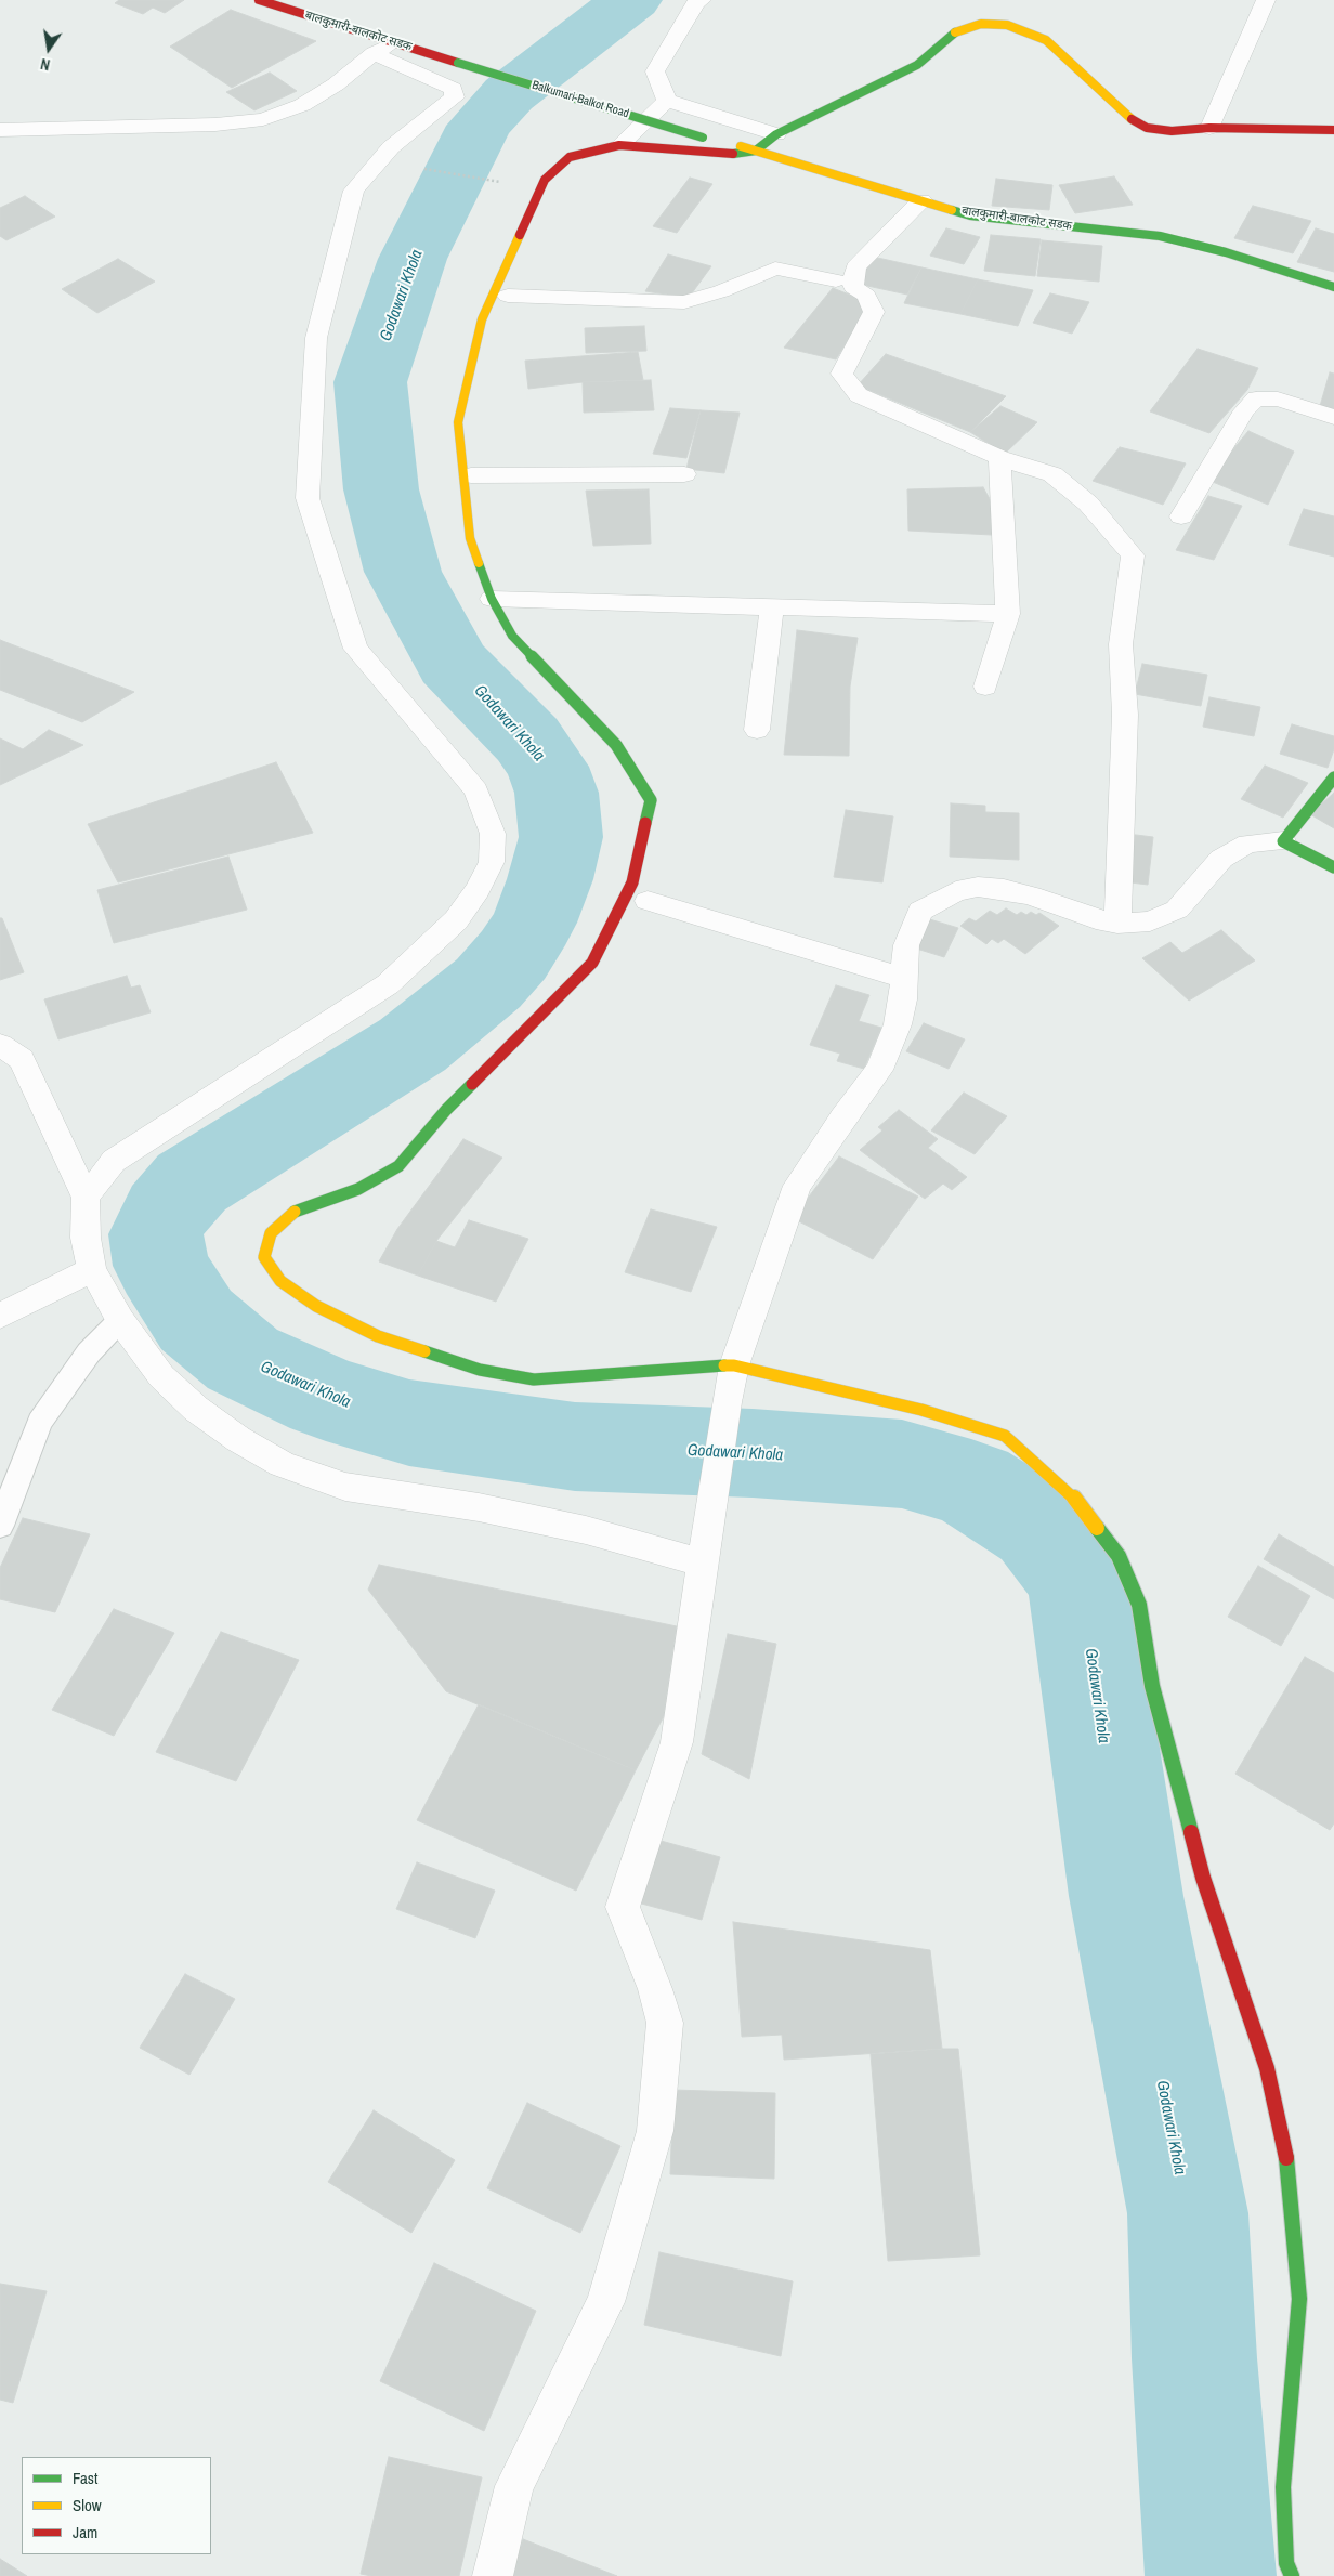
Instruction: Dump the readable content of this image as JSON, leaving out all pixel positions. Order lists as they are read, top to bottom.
{
  "streets": {
    "street": ["बालकुमारी-बालकोट सडक", "Balkumari-Balkot Road"]
  },
  "crossings": [
    ["बालकुमारी-बालकोट सडक", "Balkumari-Balkot Road"]
  ],
  "water": ["Godawari Khola"],
  "legend": ["Fast", "Slow", "Jam"],
  "north": "bottom"
}
